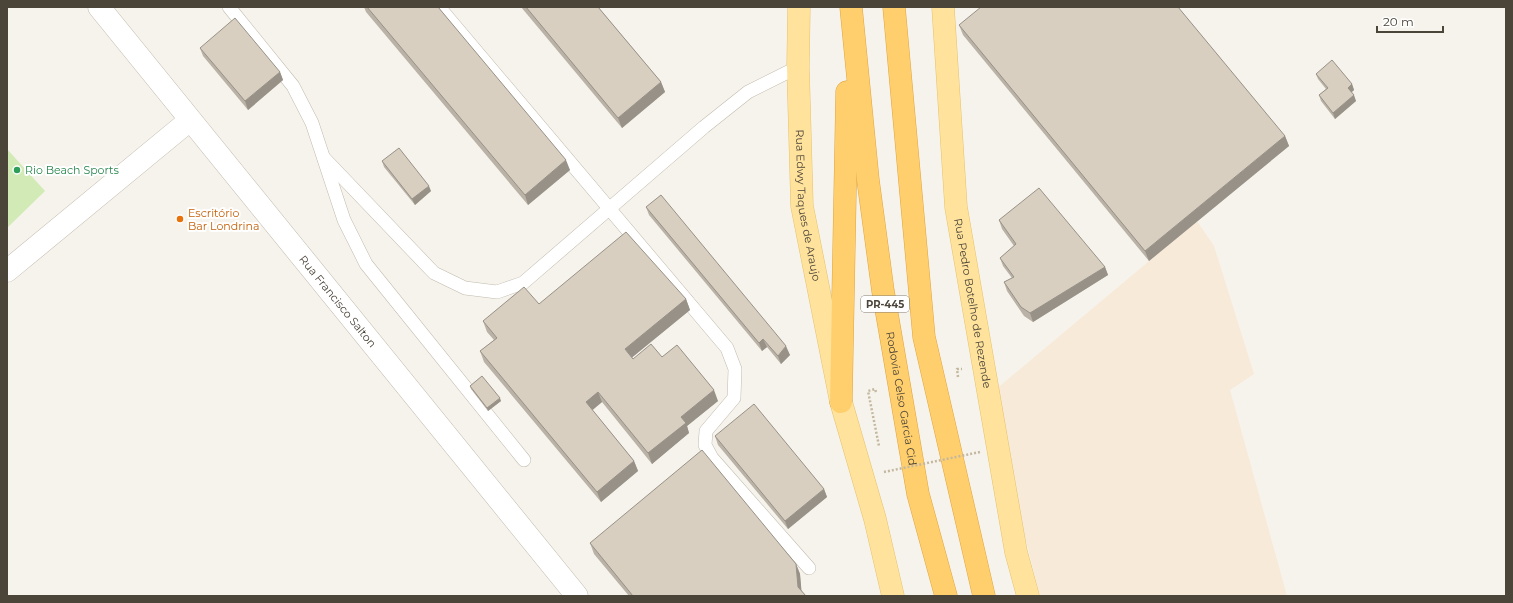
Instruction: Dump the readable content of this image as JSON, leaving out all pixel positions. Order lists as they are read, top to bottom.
{
  "streets": {
    "highway": ["PR-445", "Rodovia Celso Garcia Cid"],
    "main road": ["Rua Edwy Taques de Araujo", "Rua Pedro Botelho de Rezende"],
    "street": ["Rua Francisco Salton"]
  },
  "places": ["Rio Beach Sports", "Escritório Bar Londrina"],
  "scale_bar": "20 m"
}
